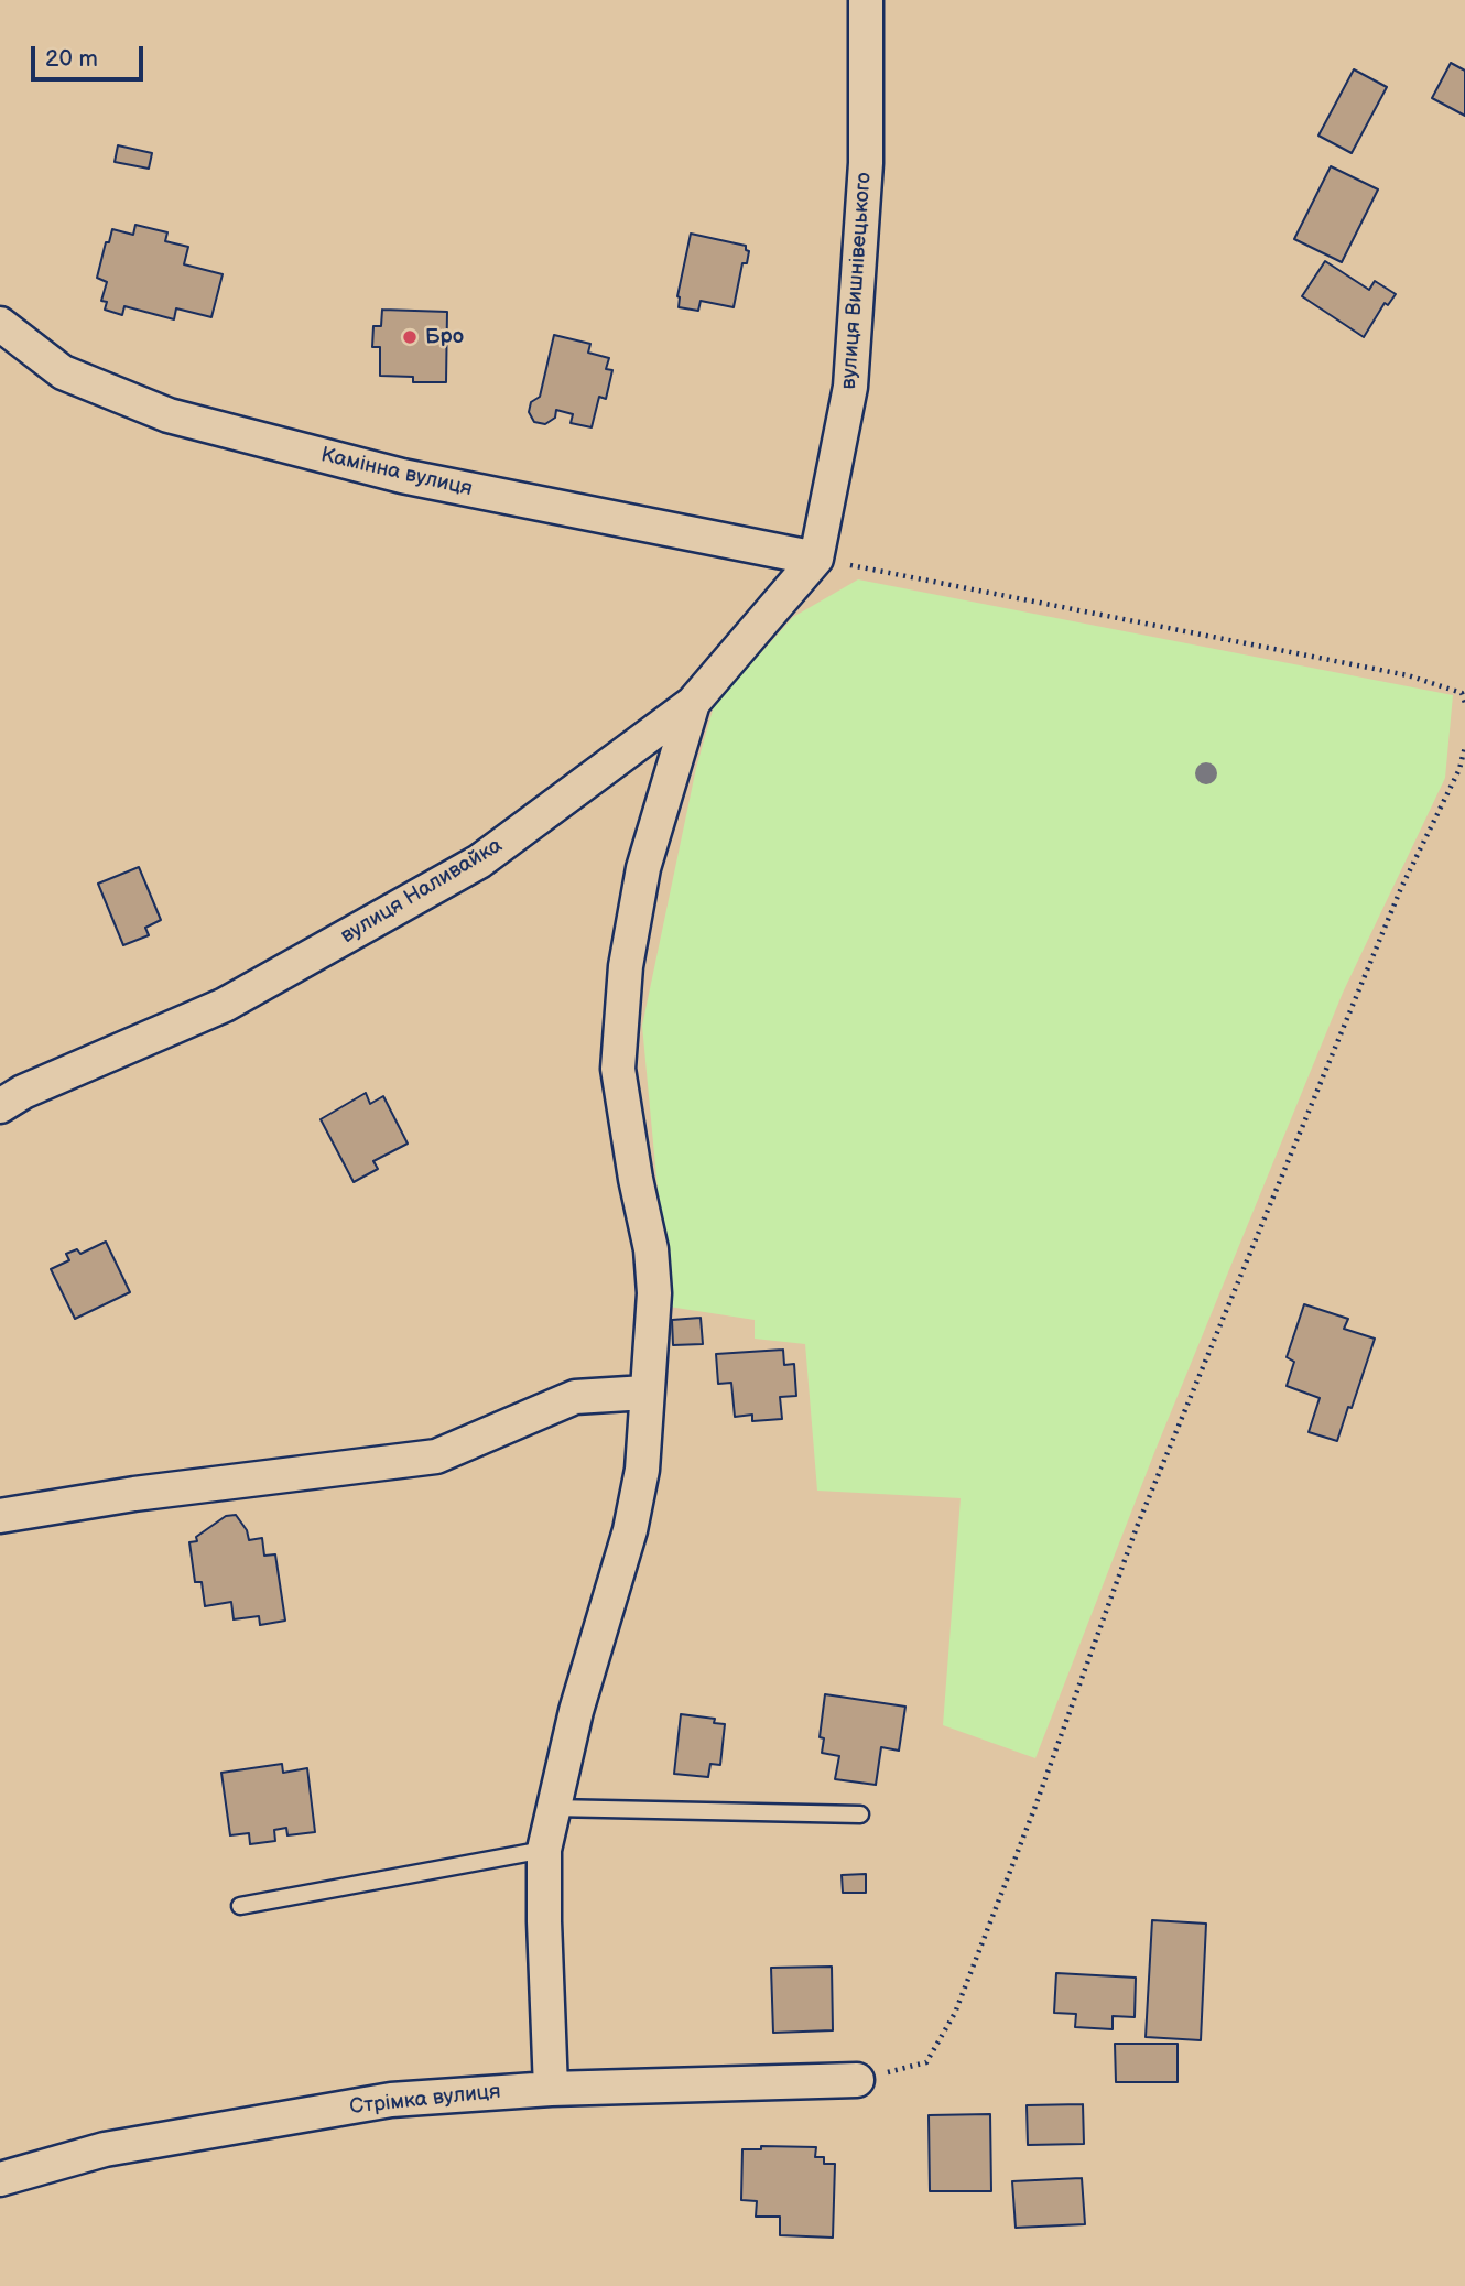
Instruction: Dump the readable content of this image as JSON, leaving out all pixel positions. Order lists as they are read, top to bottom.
{
  "streets": {
    "street": [
      "вулиця Вишнівецького",
      "Камінна вулиця",
      "вулиця Наливайка",
      "Стрімка вулиця"
    ]
  },
  "crossings": [
    ["вулиця Вишнівецького", "Камінна вулиця"],
    ["вулиця Вишнівецького", "вулиця Наливайка"],
    ["Камінна вулиця", "вулиця Наливайка"]
  ],
  "places": ["Бро"],
  "scale_bar": "20 m"
}
